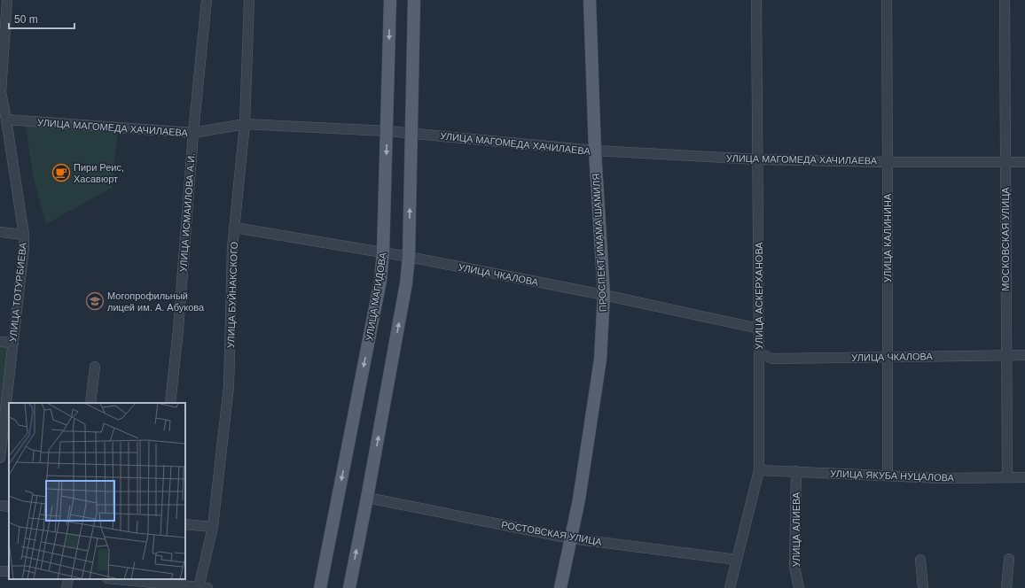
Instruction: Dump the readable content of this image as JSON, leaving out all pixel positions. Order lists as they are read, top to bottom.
{
  "streets": {
    "main road": ["ПРОСПЕКТ ИМАМА ШАМИЛЯ", "УЛИЦА МАГИДОВА"],
    "street": [
      "УЛИЦА МАГОМЕДА ХАЧИЛАЕВА",
      "УЛИЦА ИСМАИЛОВА А.И.",
      "УЛИЦА КАЛИНИНА",
      "МОСКОВСКАЯ УЛИЦА",
      "УЛИЦА ЧКАЛОВА",
      "УЛИЦА ТОТУРБИЕВА",
      "УЛИЦА БУЙНАКСКОГО",
      "УЛИЦА АСКЕРХАНОВА",
      "УЛИЦА ЯКУБА НУЦАЛОВА",
      "УЛИЦА АЛИЕВА",
      "РОСТОВСКАЯ УЛИЦА"
    ]
  },
  "crossings": [
    ["УЛИЦА МАГОМЕДА ХАЧИЛАЕВА", "УЛИЦА ИСМАИЛОВА А.И."],
    ["УЛИЦА МАГОМЕДА ХАЧИЛАЕВА", "УЛИЦА КАЛИНИНА"],
    ["УЛИЦА МАГОМЕДА ХАЧИЛАЕВА", "МОСКОВСКАЯ УЛИЦА"],
    ["УЛИЦА МАГОМЕДА ХАЧИЛАЕВА", "ПРОСПЕКТ ИМАМА ШАМИЛЯ"],
    ["УЛИЦА МАГОМЕДА ХАЧИЛАЕВА", "УЛИЦА ТОТУРБИЕВА"],
    ["УЛИЦА МАГОМЕДА ХАЧИЛАЕВА", "УЛИЦА БУЙНАКСКОГО"],
    ["УЛИЦА МАГОМЕДА ХАЧИЛАЕВА", "УЛИЦА АСКЕРХАНОВА"],
    ["УЛИЦА МАГОМЕДА ХАЧИЛАЕВА", "УЛИЦА МАГИДОВА"],
    ["УЛИЦА КАЛИНИНА", "УЛИЦА ЧКАЛОВА"],
    ["УЛИЦА КАЛИНИНА", "УЛИЦА ЯКУБА НУЦАЛОВА"],
    ["МОСКОВСКАЯ УЛИЦА", "УЛИЦА ЧКАЛОВА"],
    ["МОСКОВСКАЯ УЛИЦА", "УЛИЦА ЯКУБА НУЦАЛОВА"],
    ["ПРОСПЕКТ ИМАМА ШАМИЛЯ", "УЛИЦА ЧКАЛОВА"],
    ["ПРОСПЕКТ ИМАМА ШАМИЛЯ", "РОСТОВСКАЯ УЛИЦА"],
    ["УЛИЦА ЧКАЛОВА", "УЛИЦА БУЙНАКСКОГО"],
    ["УЛИЦА ЧКАЛОВА", "УЛИЦА АСКЕРХАНОВА"],
    ["УЛИЦА ЧКАЛОВА", "УЛИЦА МАГИДОВА"],
    ["УЛИЦА АСКЕРХАНОВА", "УЛИЦА ЯКУБА НУЦАЛОВА"],
    ["УЛИЦА АСКЕРХАНОВА", "РОСТОВСКАЯ УЛИЦА"],
    ["УЛИЦА ЯКУБА НУЦАЛОВА", "УЛИЦА АЛИЕВА"]
  ],
  "places": {
    "cafe": ["Пири Реис, Хасавюрт"],
    "school or university": ["Могопрофильный лицей им. А. Абукова"]
  },
  "scale_bar": "50 m"
}
